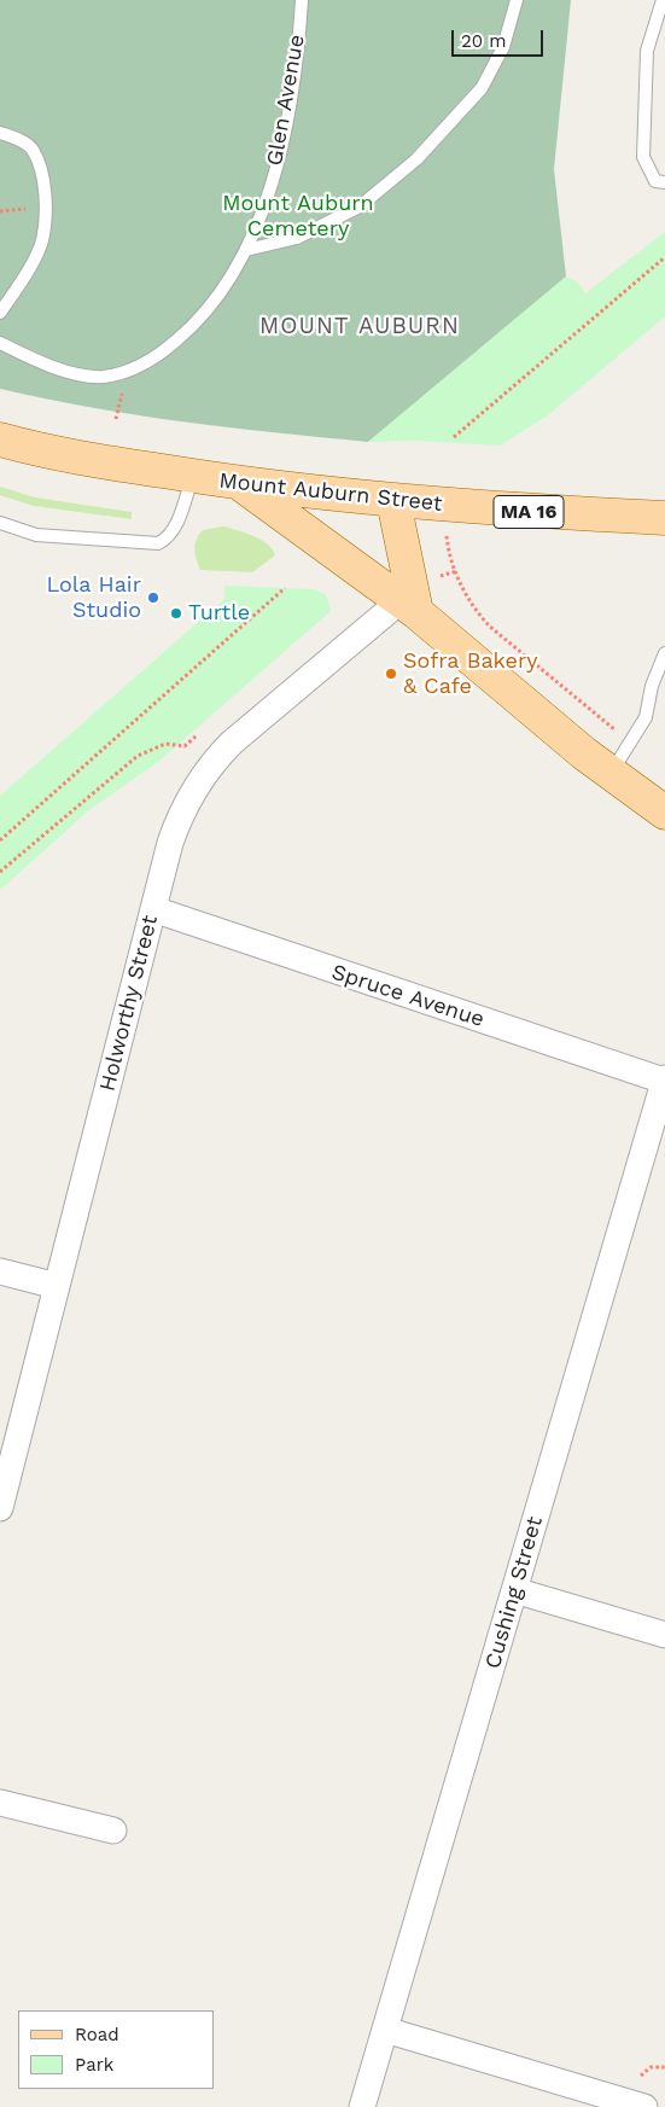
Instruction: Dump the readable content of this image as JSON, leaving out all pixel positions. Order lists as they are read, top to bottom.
{
  "streets": {
    "main road": ["Mount Auburn Street", "MA 16"],
    "street": ["Spruce Avenue", "Holworthy Street", "Cushing Street"],
    "lane": ["Glen Avenue"]
  },
  "crossings": [
    ["Spruce Avenue", "Holworthy Street"],
    ["Spruce Avenue", "Cushing Street"]
  ],
  "districts": ["MOUNT AUBURN"],
  "parks": ["Mount Auburn Cemetery"],
  "places": ["Lola Hair Studio", "Turtle", "Sofra Bakery & Cafe"],
  "legend": ["Road", "Park"],
  "scale_bar": "20 m"
}
